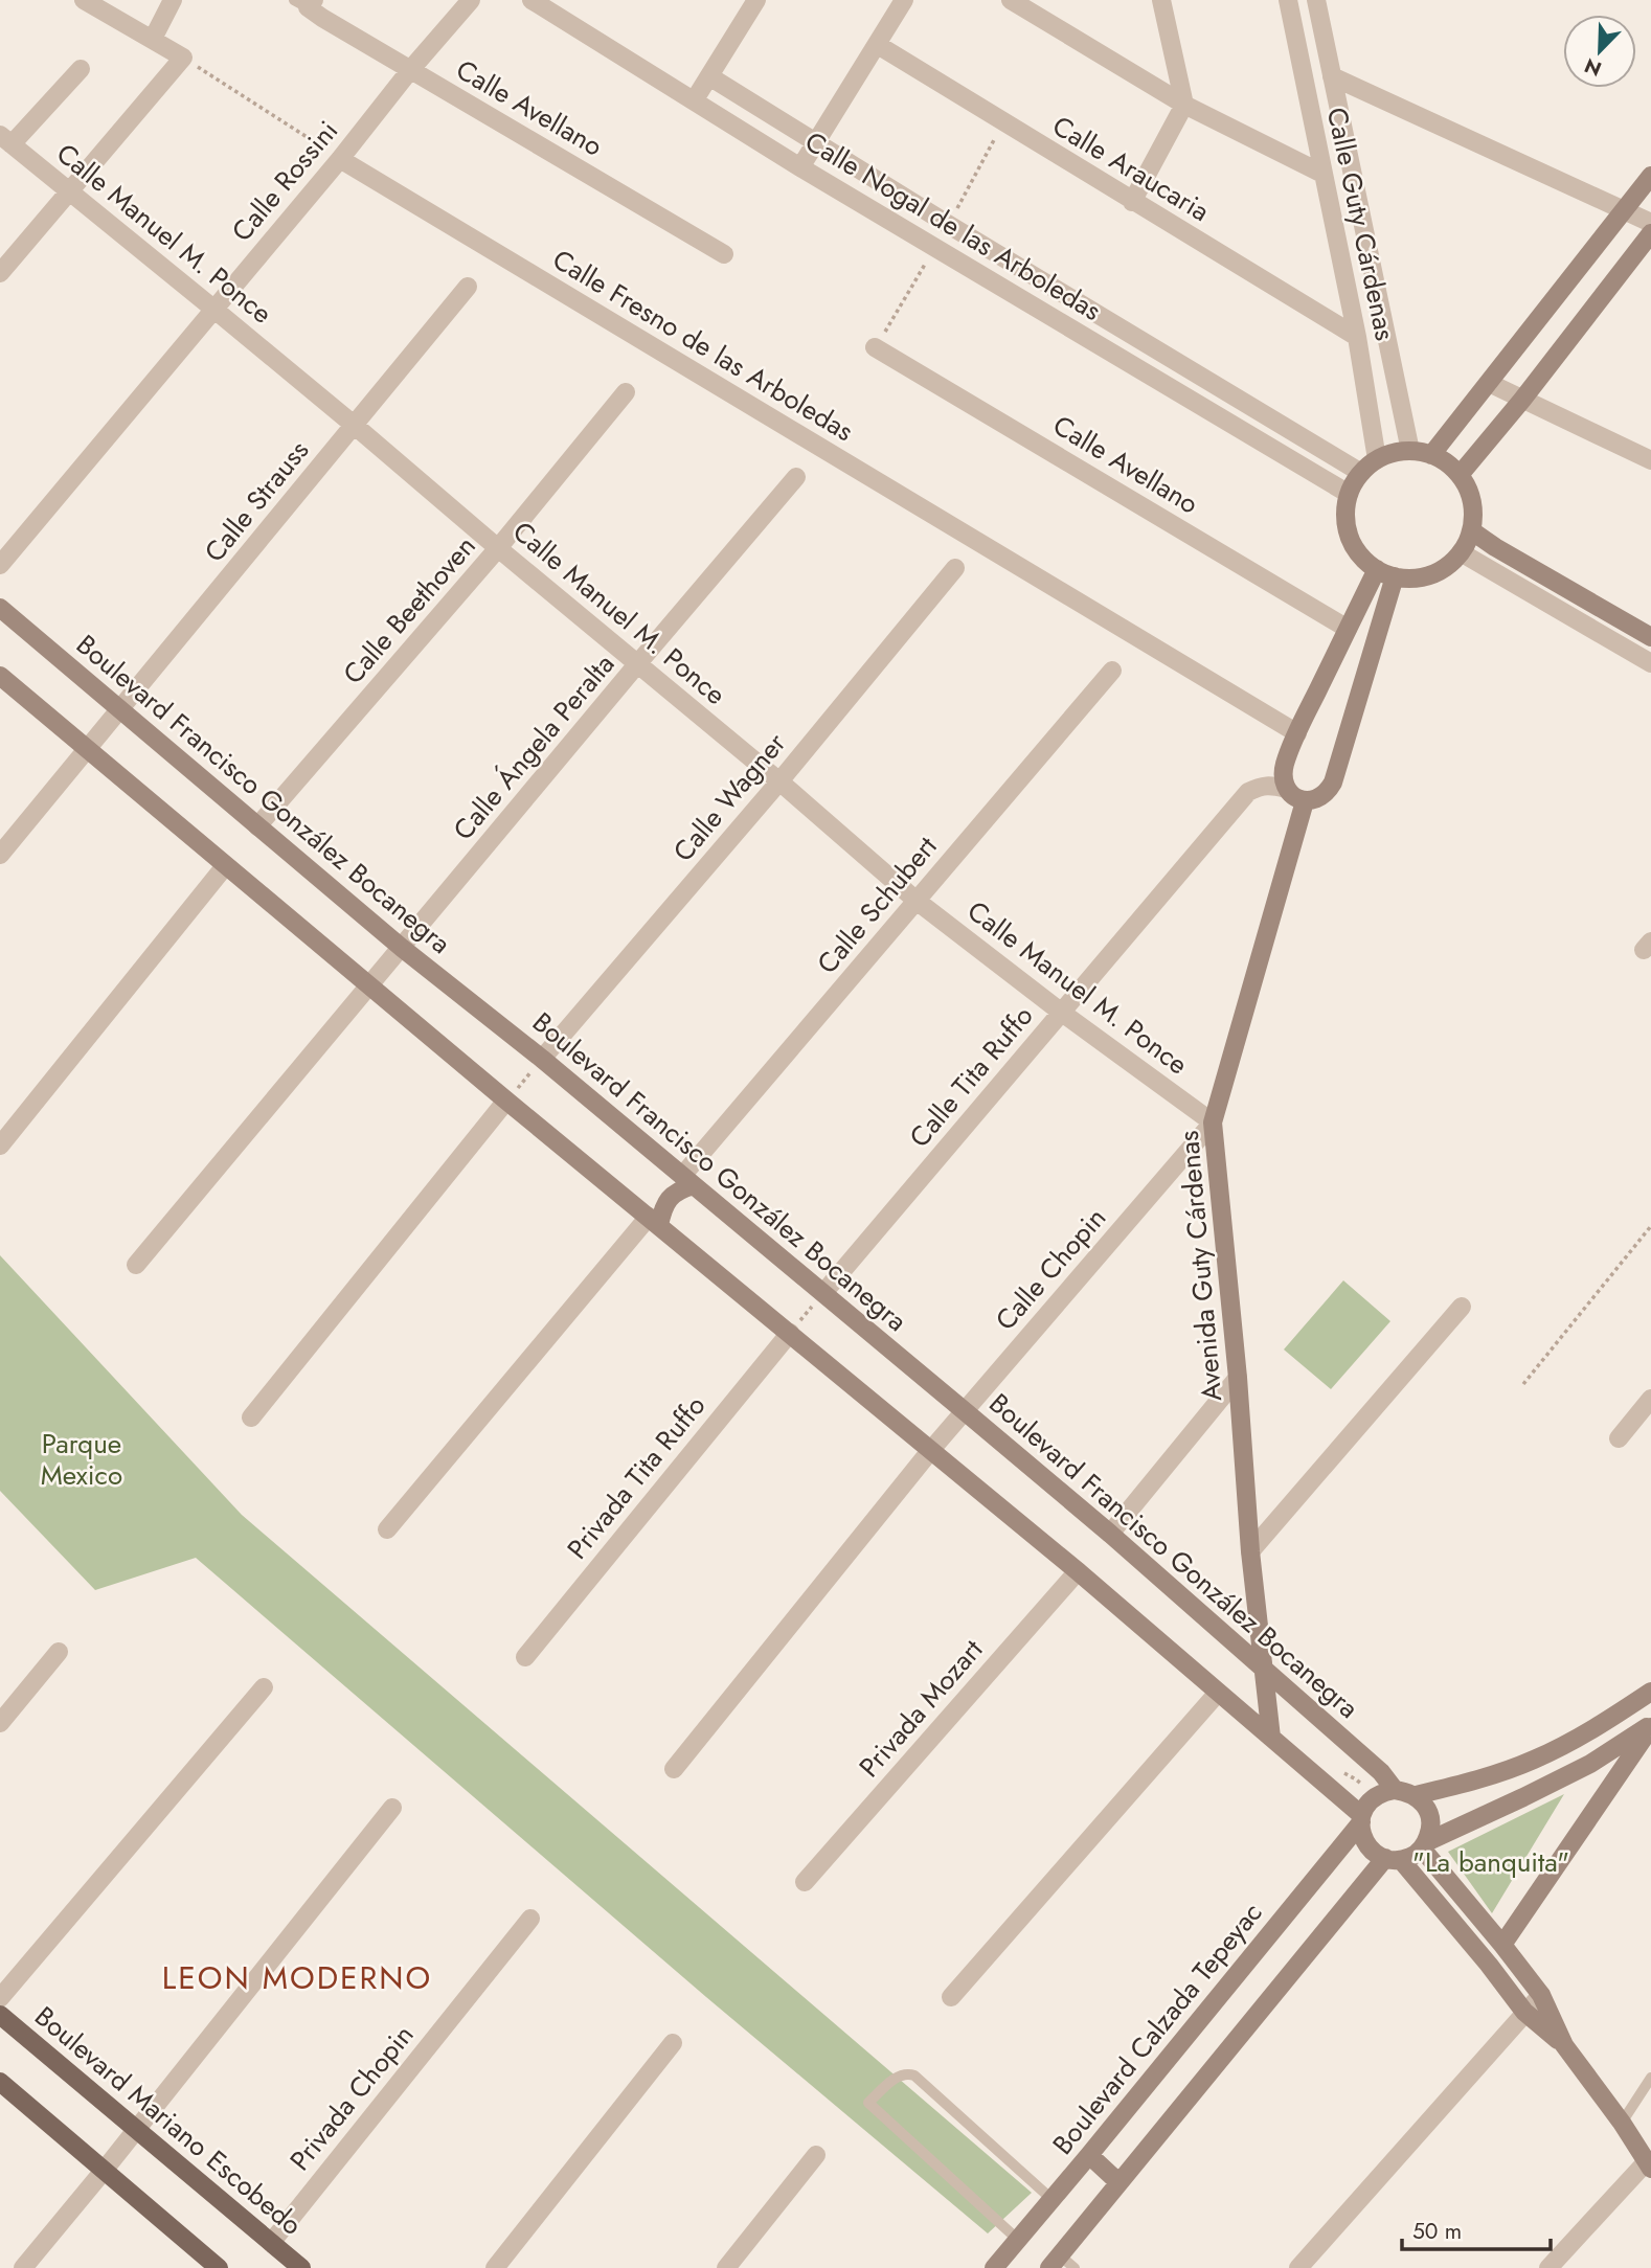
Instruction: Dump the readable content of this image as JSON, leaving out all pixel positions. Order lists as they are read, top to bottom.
{
  "streets": {
    "main road": [
      "Boulevard Francisco González Bocanegra",
      "Avenida Guty Cárdenas",
      "Boulevard Calzada Tepeyac",
      "Boulevard Mariano Escobedo"
    ],
    "street": [
      "Calle Avellano",
      "Calle Araucaria",
      "Calle Rossini",
      "Calle Guty Cárdenas",
      "Calle Nogal de las Arboledas",
      "Calle Manuel M. Ponce",
      "Calle Fresno de las Arboledas",
      "Calle Strauss",
      "Calle Beethoven",
      "Calle Ángela Peralta",
      "Calle Wagner",
      "Calle Schubert",
      "Calle Tita Ruffo",
      "Calle Chopin",
      "Privada Tita Ruffo",
      "Privada Mozart",
      "Privada Chopin"
    ]
  },
  "crossings": [
    ["Calle Avellano", "Calle Rossini"],
    ["Calle Araucaria", "Calle Guty Cárdenas"],
    ["Calle Rossini", "Calle Manuel M. Ponce"],
    ["Calle Rossini", "Calle Fresno de las Arboledas"],
    ["Calle Guty Cárdenas", "Calle Nogal de las Arboledas"],
    ["Calle Manuel M. Ponce", "Calle Strauss"],
    ["Calle Manuel M. Ponce", "Calle Beethoven"],
    ["Calle Manuel M. Ponce", "Calle Ángela Peralta"],
    ["Calle Manuel M. Ponce", "Calle Wagner"],
    ["Calle Manuel M. Ponce", "Calle Schubert"],
    ["Calle Manuel M. Ponce", "Calle Tita Ruffo"],
    ["Calle Manuel M. Ponce", "Avenida Guty Cárdenas"],
    ["Calle Manuel M. Ponce", "Calle Chopin"],
    ["Calle Strauss", "Boulevard Francisco González Bocanegra"],
    ["Calle Beethoven", "Boulevard Francisco González Bocanegra"],
    ["Calle Ángela Peralta", "Boulevard Francisco González Bocanegra"],
    ["Boulevard Francisco González Bocanegra", "Calle Wagner"],
    ["Boulevard Francisco González Bocanegra", "Calle Schubert"],
    ["Boulevard Francisco González Bocanegra", "Calle Tita Ruffo"],
    ["Boulevard Francisco González Bocanegra", "Avenida Guty Cárdenas"],
    ["Boulevard Francisco González Bocanegra", "Calle Chopin"],
    ["Boulevard Francisco González Bocanegra", "Boulevard Calzada Tepeyac"],
    ["Avenida Guty Cárdenas", "Calle Chopin"],
    ["Privada Chopin", "Boulevard Mariano Escobedo"]
  ],
  "districts": ["LEON MODERNO"],
  "parks": ["Parque Mexico", "\"La banquita\""],
  "scale_bar": "50 m",
  "north": "bottom left"
}
